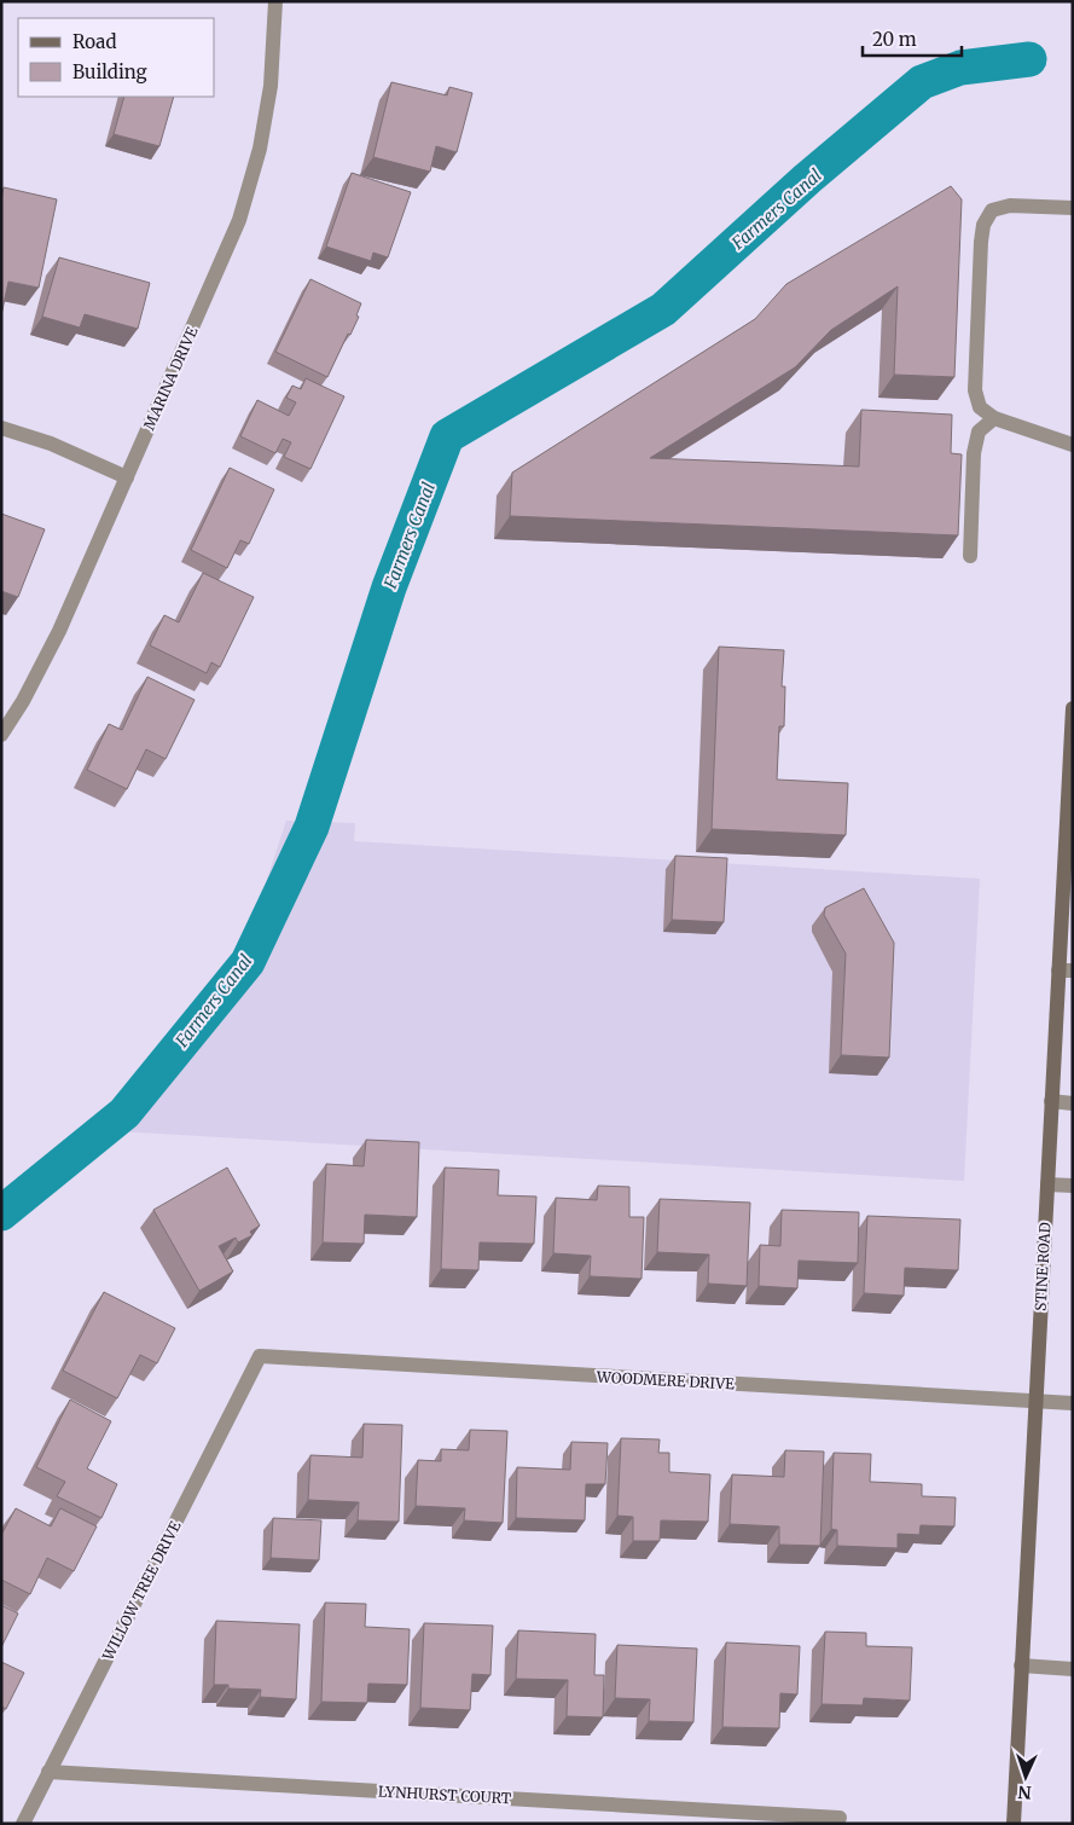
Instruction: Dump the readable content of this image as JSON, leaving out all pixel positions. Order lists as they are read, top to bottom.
{
  "streets": {
    "main road": ["STINE ROAD"],
    "street": [
      "MARINA DRIVE",
      "WOODMERE DRIVE",
      "WILLOW TREE DRIVE",
      "LYNHURST COURT"
    ]
  },
  "crossings": [
    ["STINE ROAD", "WOODMERE DRIVE"],
    ["WOODMERE DRIVE", "WILLOW TREE DRIVE"],
    ["WILLOW TREE DRIVE", "LYNHURST COURT"]
  ],
  "water": ["Farmers Canal"],
  "legend": ["Road", "Building"],
  "scale_bar": "20 m",
  "north": "bottom"
}
